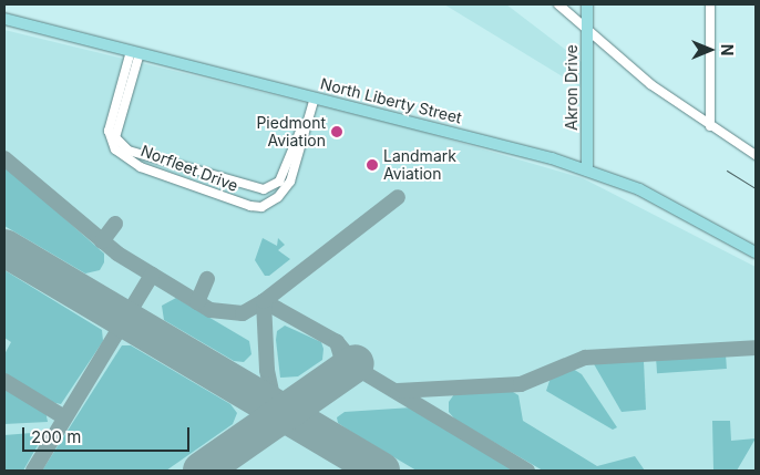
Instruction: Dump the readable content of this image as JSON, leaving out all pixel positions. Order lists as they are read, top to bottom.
{
  "streets": {
    "main road": ["Akron Drive", "North Liberty Street"],
    "street": ["Norfleet Drive"]
  },
  "crossings": [
    ["Akron Drive", "North Liberty Street"],
    ["North Liberty Street", "Norfleet Drive"]
  ],
  "places": ["Piedmont Aviation", "Landmark Aviation"],
  "scale_bar": "200 m",
  "north": "right"
}
